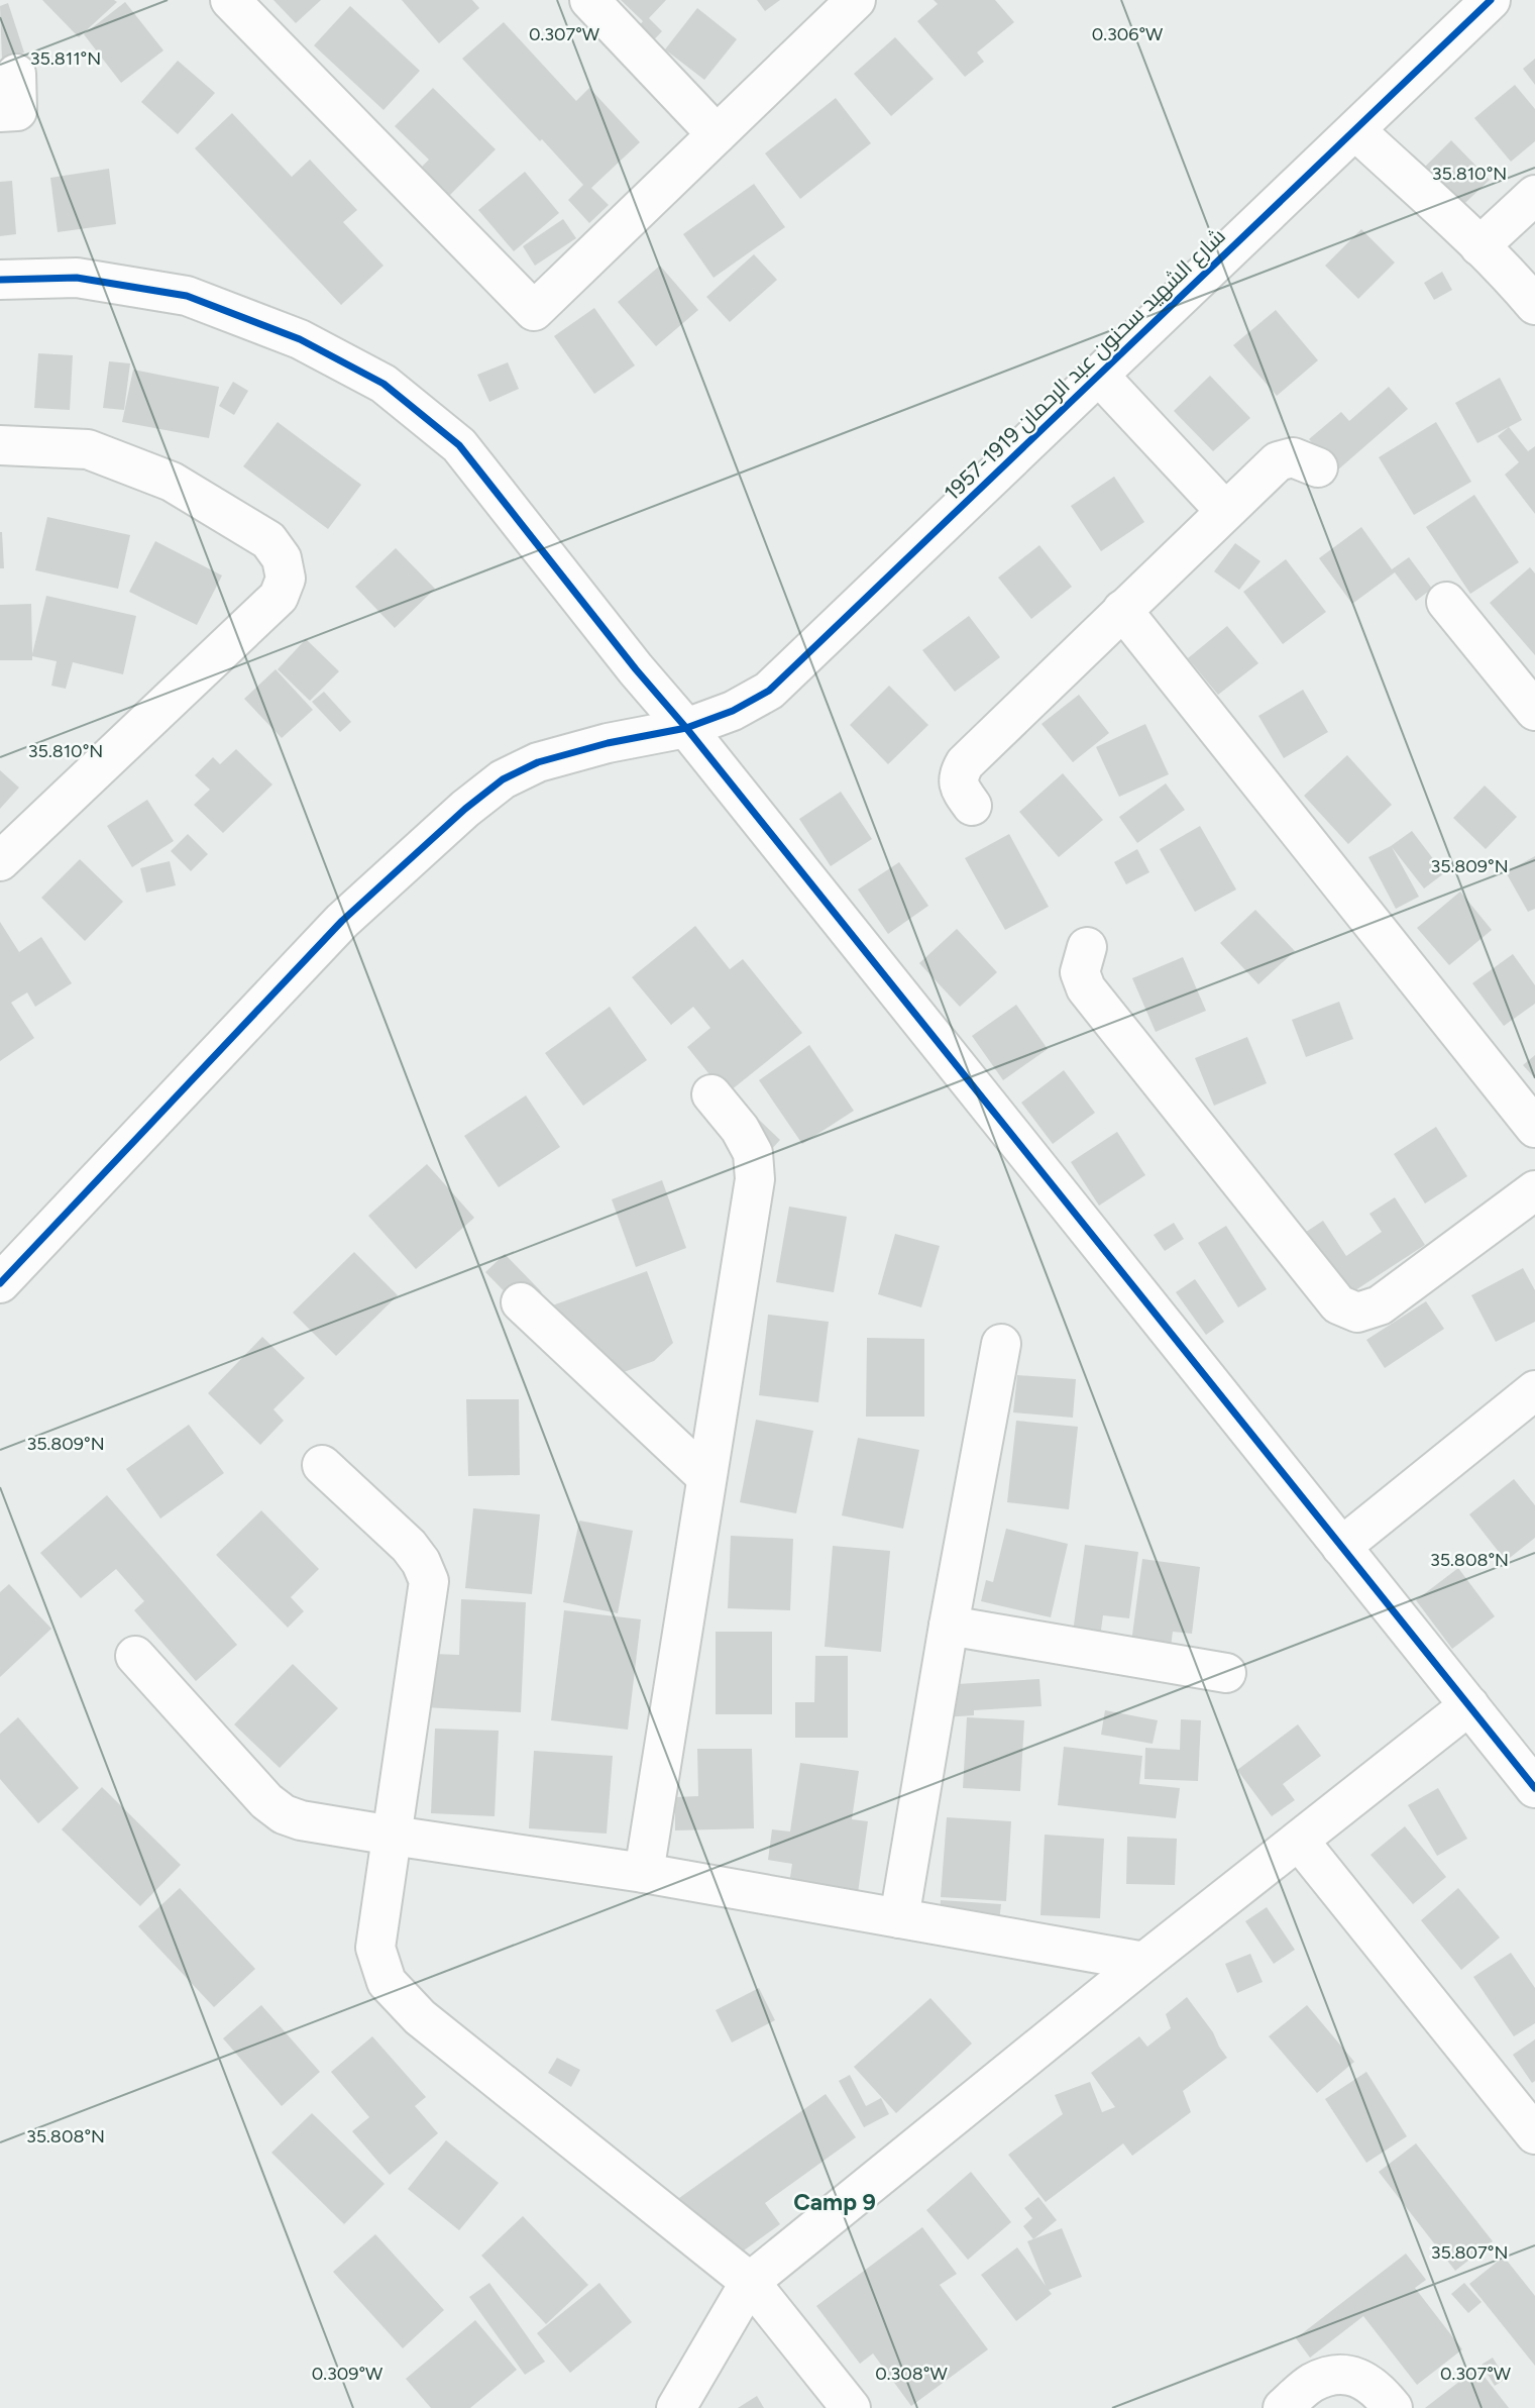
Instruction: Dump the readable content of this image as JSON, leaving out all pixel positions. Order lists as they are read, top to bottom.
{
  "streets": {
    "street": ["شارع الشهيد سحنون عبد الرحمان 1919-1957"]
  },
  "districts": ["Camp 9"],
  "coordinates": [
    "0.307°W",
    "0.306°W",
    "35.811°N",
    "35.810°N",
    "35.809°N",
    "35.808°N",
    "35.807°N",
    "0.309°W",
    "0.308°W"
  ]
}
